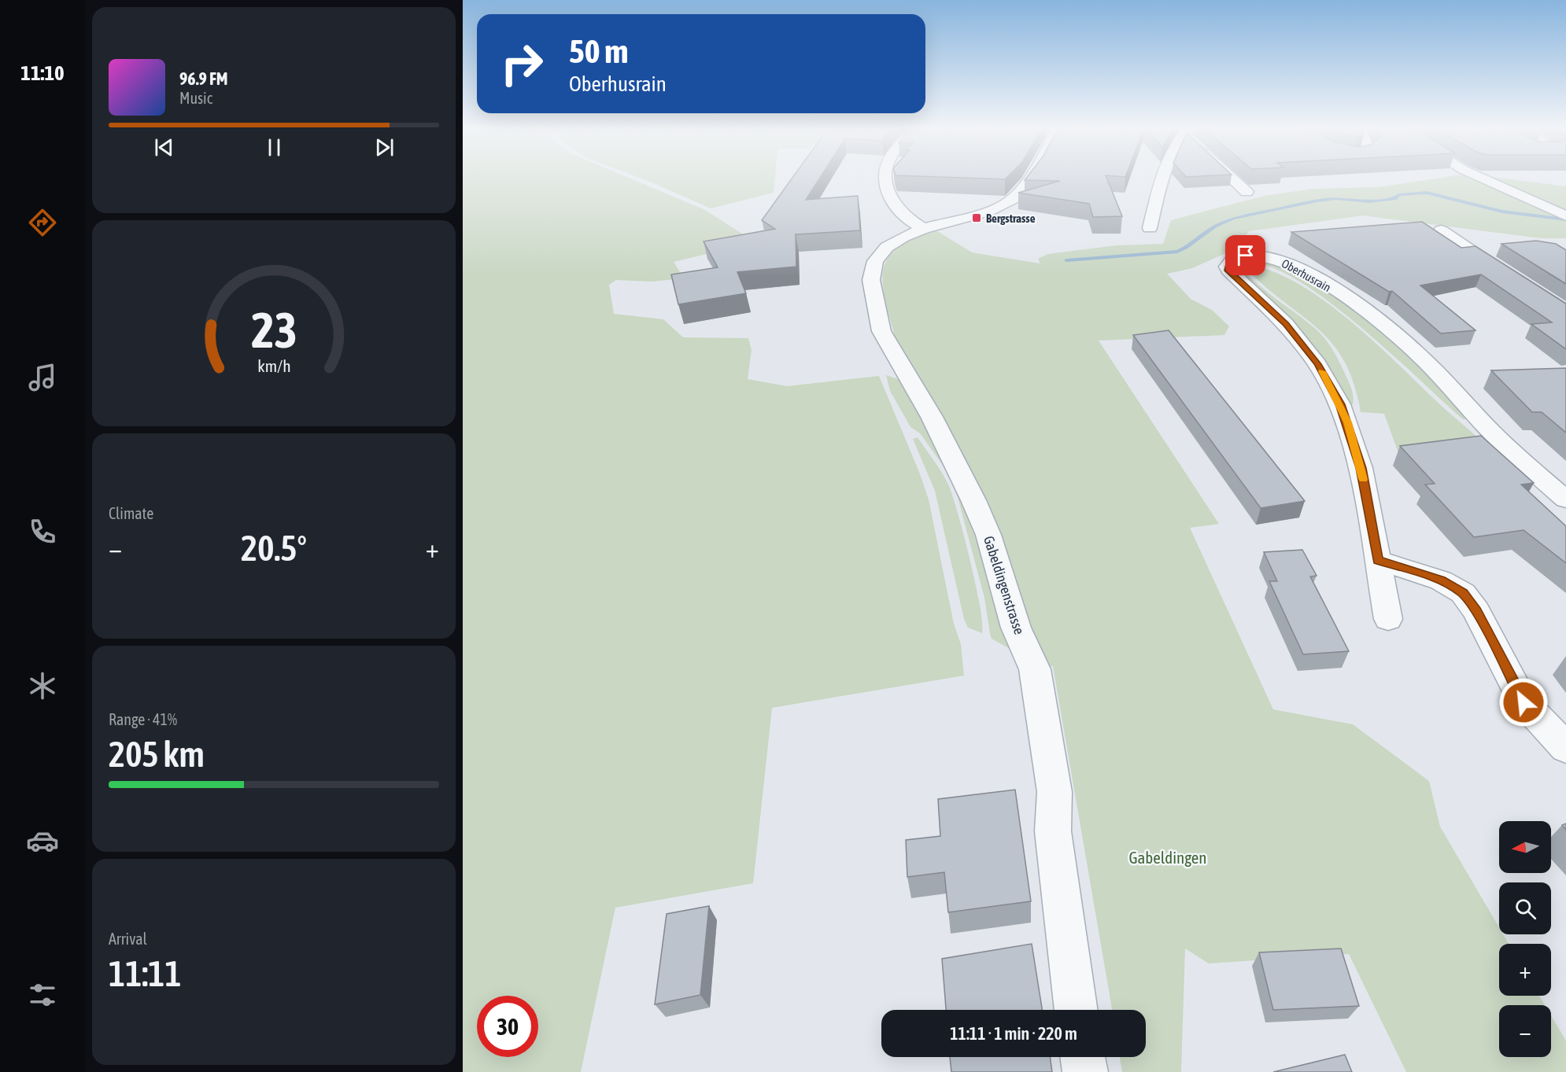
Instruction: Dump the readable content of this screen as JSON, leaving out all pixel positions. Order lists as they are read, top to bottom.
{
  "streets": {
    "street": ["Oberhusrain", "Gabeldingenstrasse"]
  },
  "parks": ["Gabeldingen"],
  "places": {
    "transit": ["Bergstrasse"]
  },
  "north": "left",
  "page": {
    "tabs": "11:10",
    "turn": ["50 m", "Oberhusrain"],
    "song": ["96.9 FM", "Music"],
    "tile": [
      "Climate",
      ["Range · 41%", "205 km"],
      ["Arrival", "11:11"]
    ],
    "heat": ["−", "20.5°", "+"],
    "map_buttons": ["+", "−"],
    "limit": "30",
    "trip": "11:11 · 1 min · 220 m",
    "gauge": ["23", "km/h"]
  }
}
